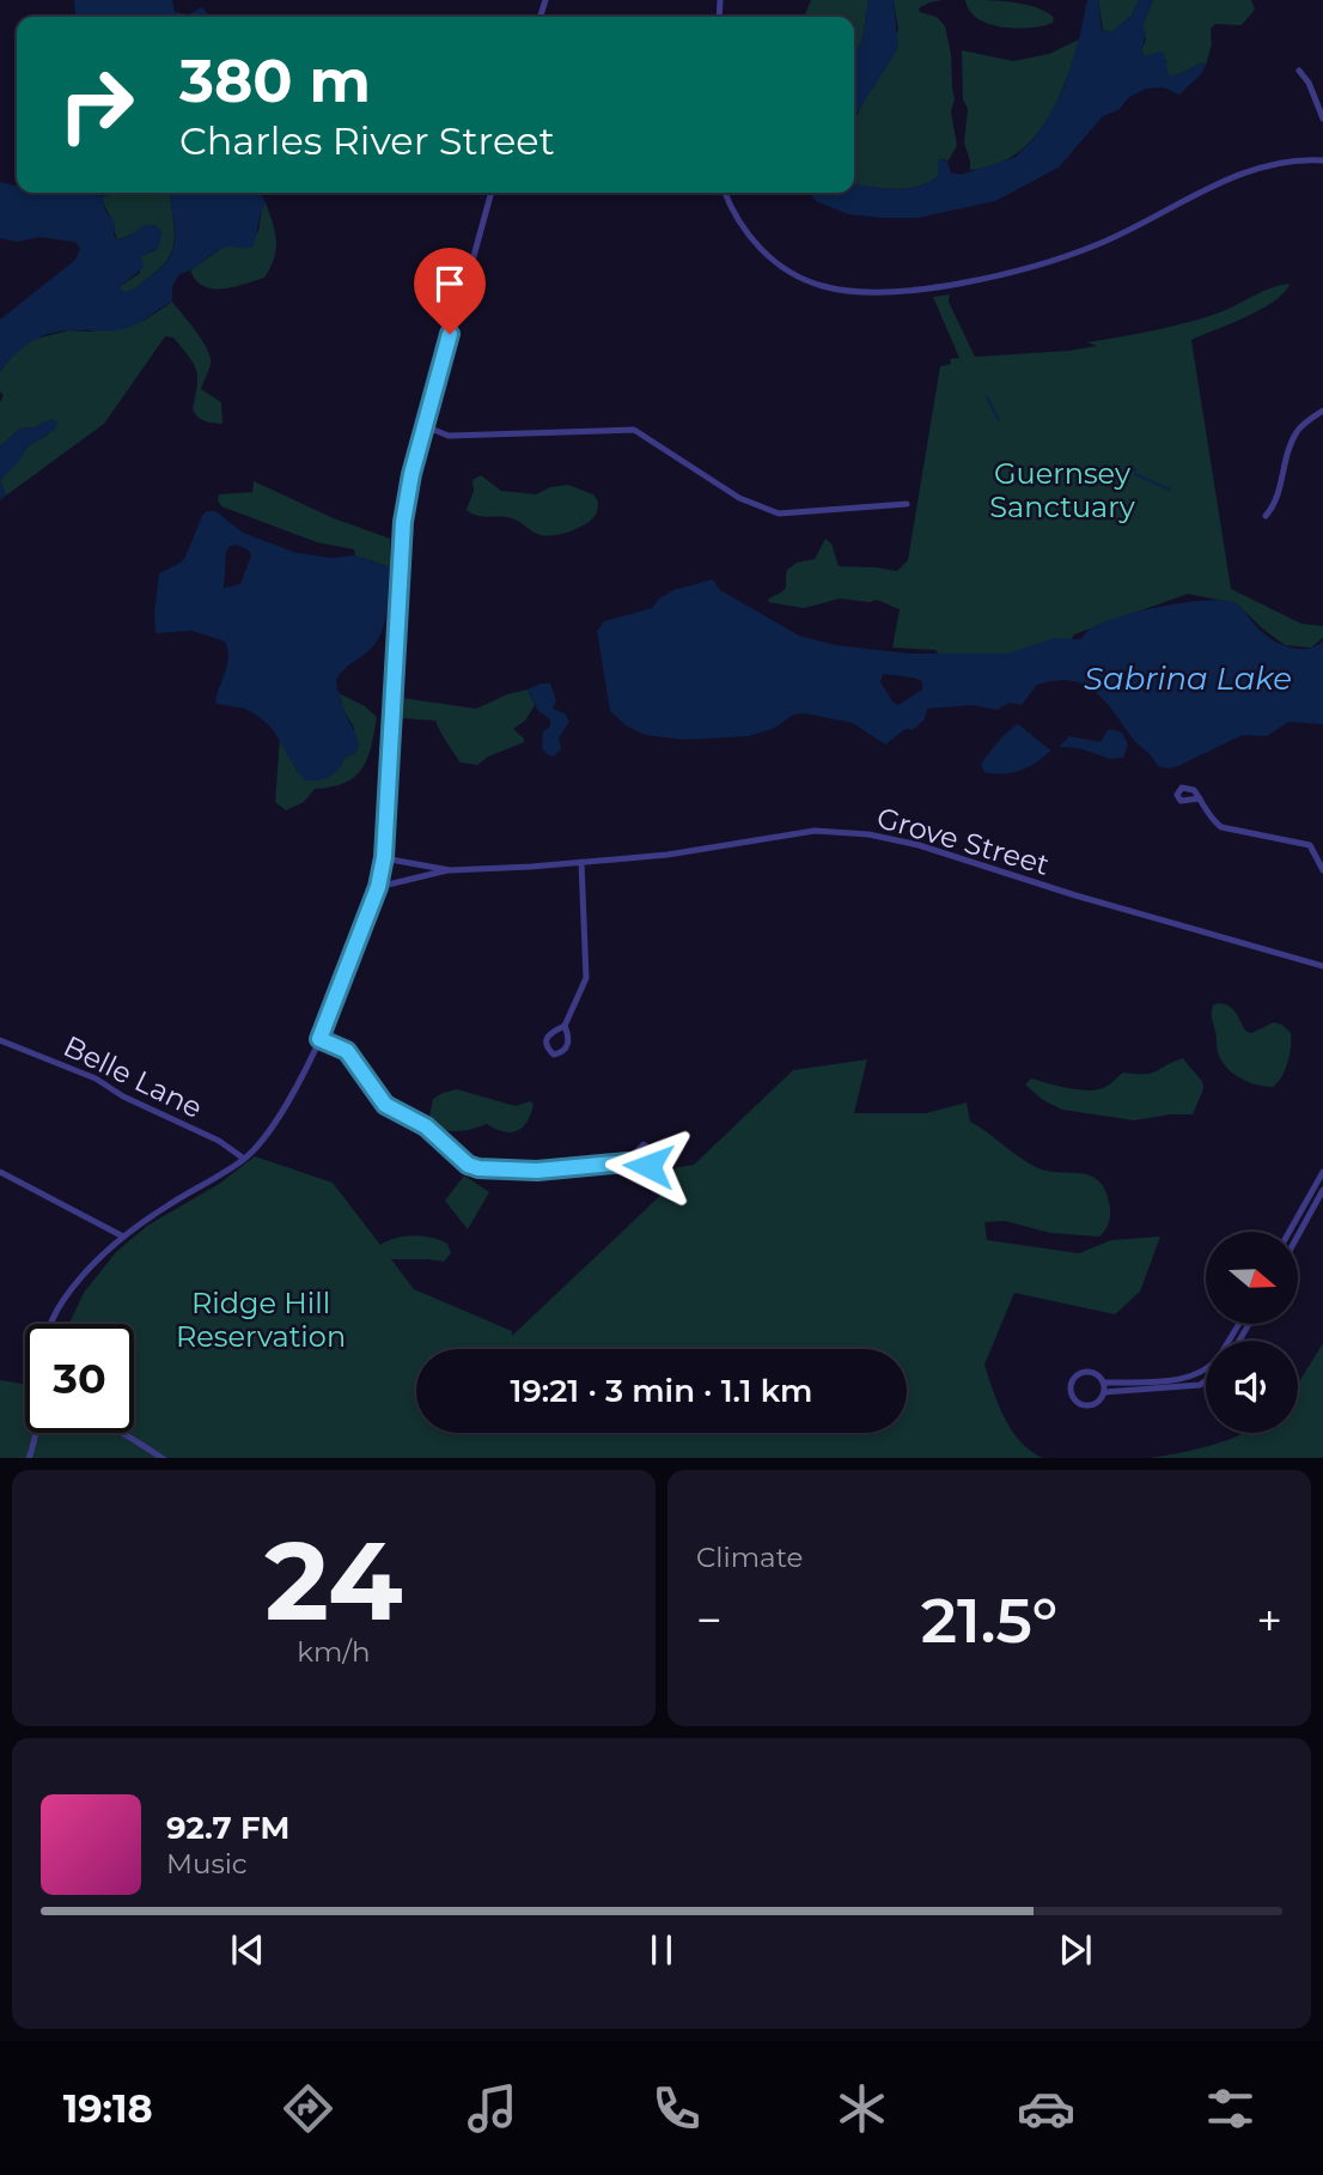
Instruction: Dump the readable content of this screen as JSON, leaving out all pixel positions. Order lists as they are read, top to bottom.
{
  "streets": {
    "street": ["Grove Street", "Belle Lane"]
  },
  "water": ["Sabrina Lake"],
  "parks": ["Guernsey Sanctuary", "Ridge Hill Reservation"],
  "north": "right",
  "page": {
    "turn": ["380 m", "Charles River Street"],
    "limit": "30",
    "trip": "19:21 · 3 min · 1.1 km",
    "tile": [
      ["24", "km/h"],
      "Climate"
    ],
    "heat": ["−", "21.5°", "+"],
    "song": ["92.7 FM", "Music"],
    "tabs": "19:18"
  }
}
